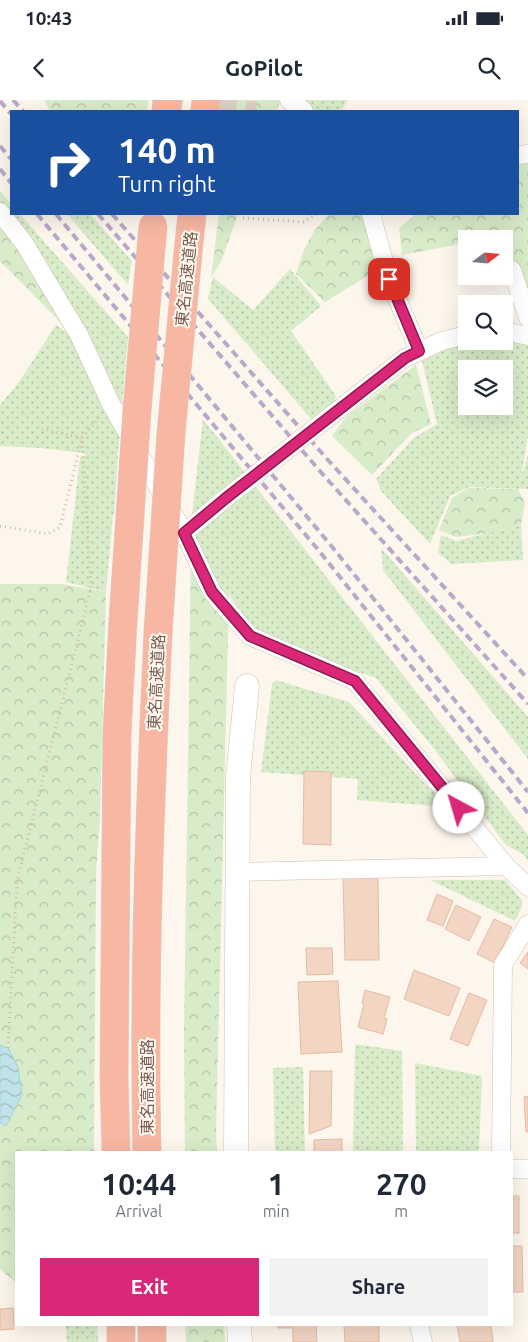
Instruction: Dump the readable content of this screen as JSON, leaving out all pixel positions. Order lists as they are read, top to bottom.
{
  "streets": {
    "highway": ["東名高速道路"]
  },
  "north": "right",
  "page": {
    "status": "10:43",
    "header": "GoPilot",
    "turn": ["140 m", "Turn right"],
    "eta": [
      "10:44",
      "Arrival",
      "1",
      "min",
      "270",
      "m"
    ],
    "buttons": ["Exit", "Share"]
  }
}
